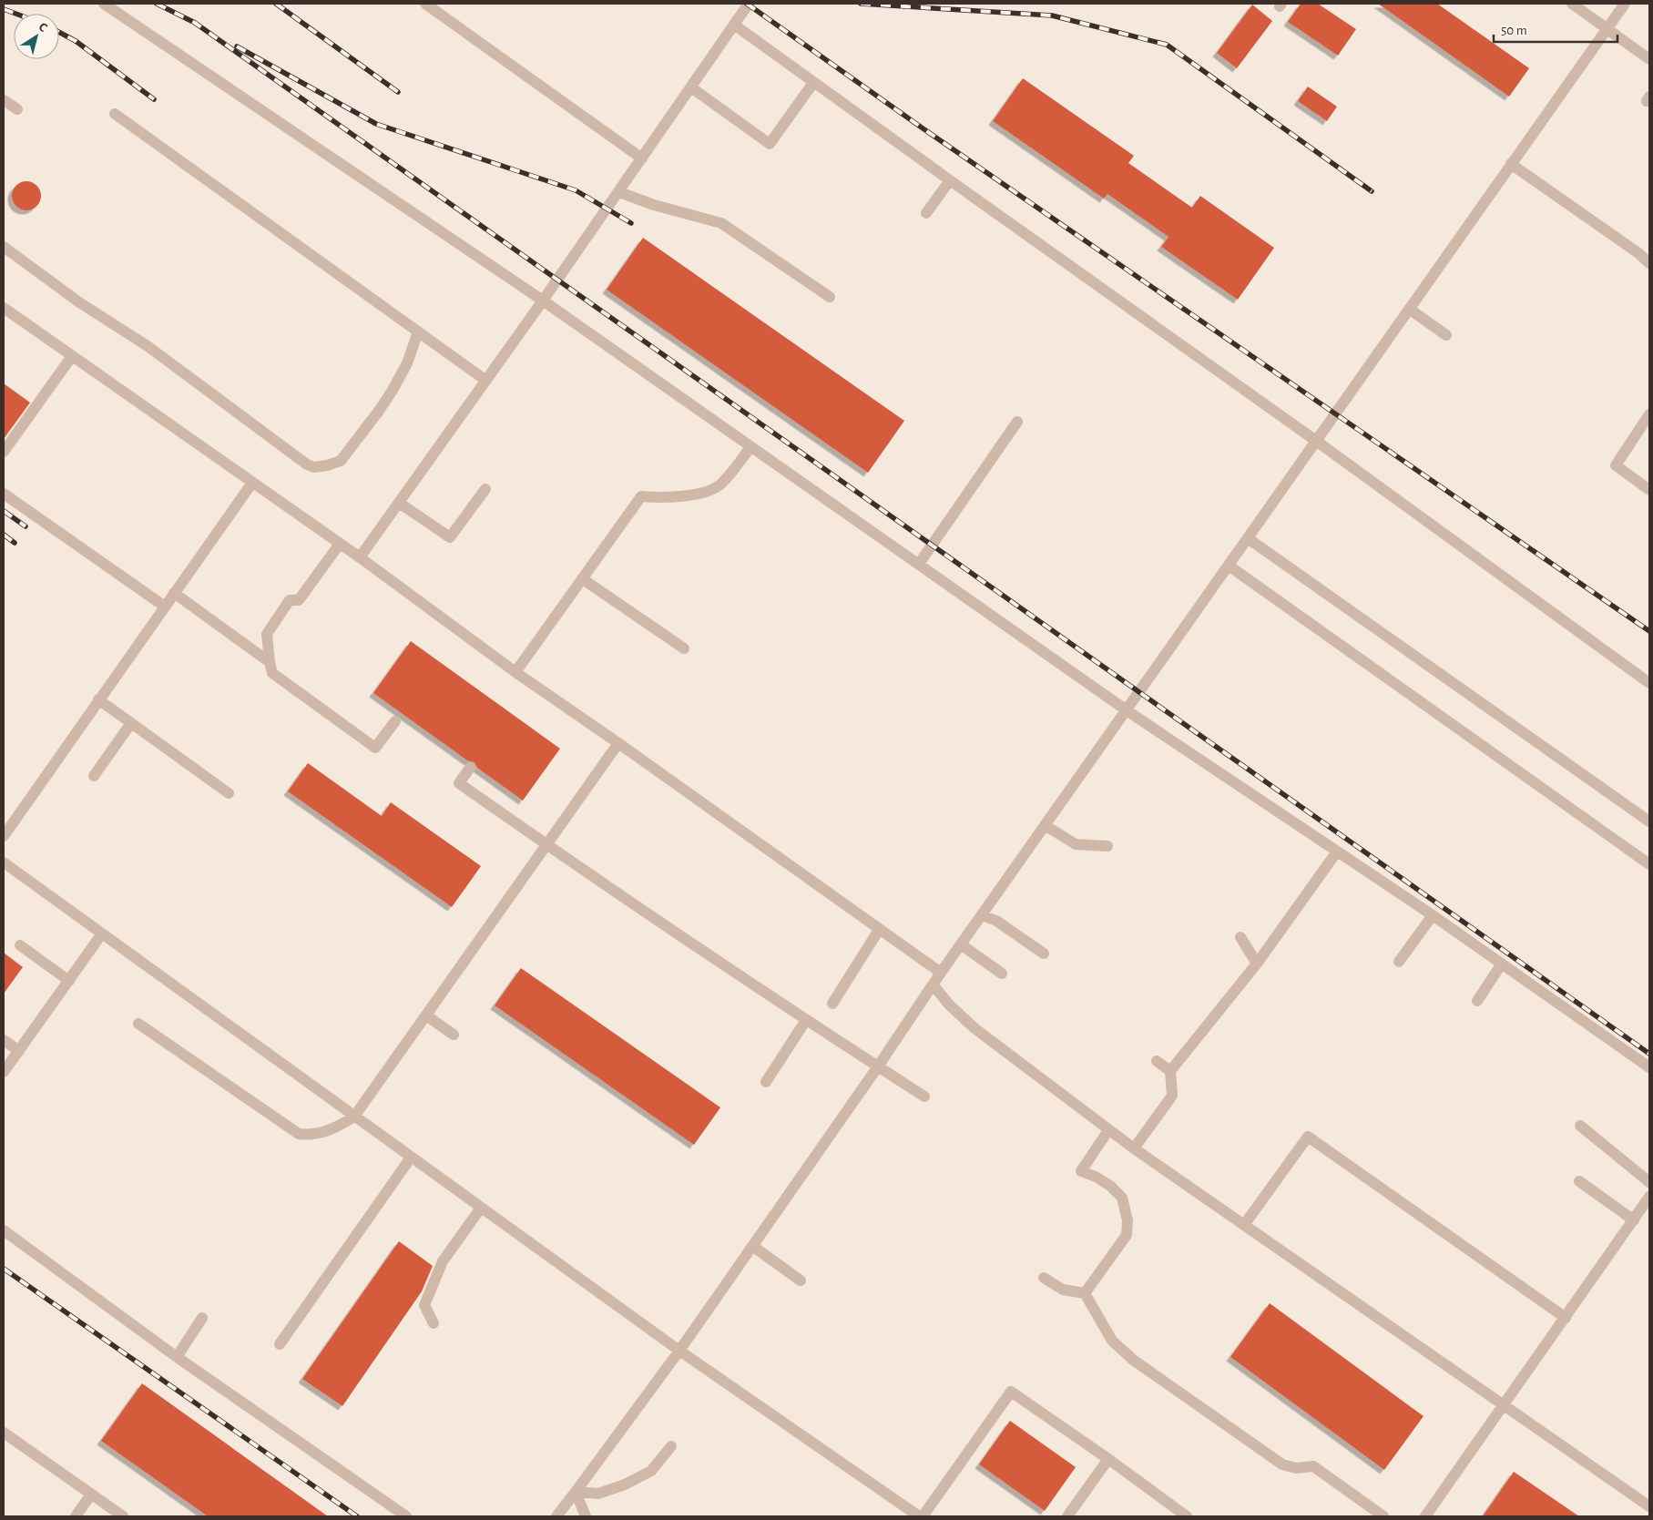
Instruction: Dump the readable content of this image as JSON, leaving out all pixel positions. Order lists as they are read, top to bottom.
{
  "scale_bar": "50 m",
  "north": "top right"
}
